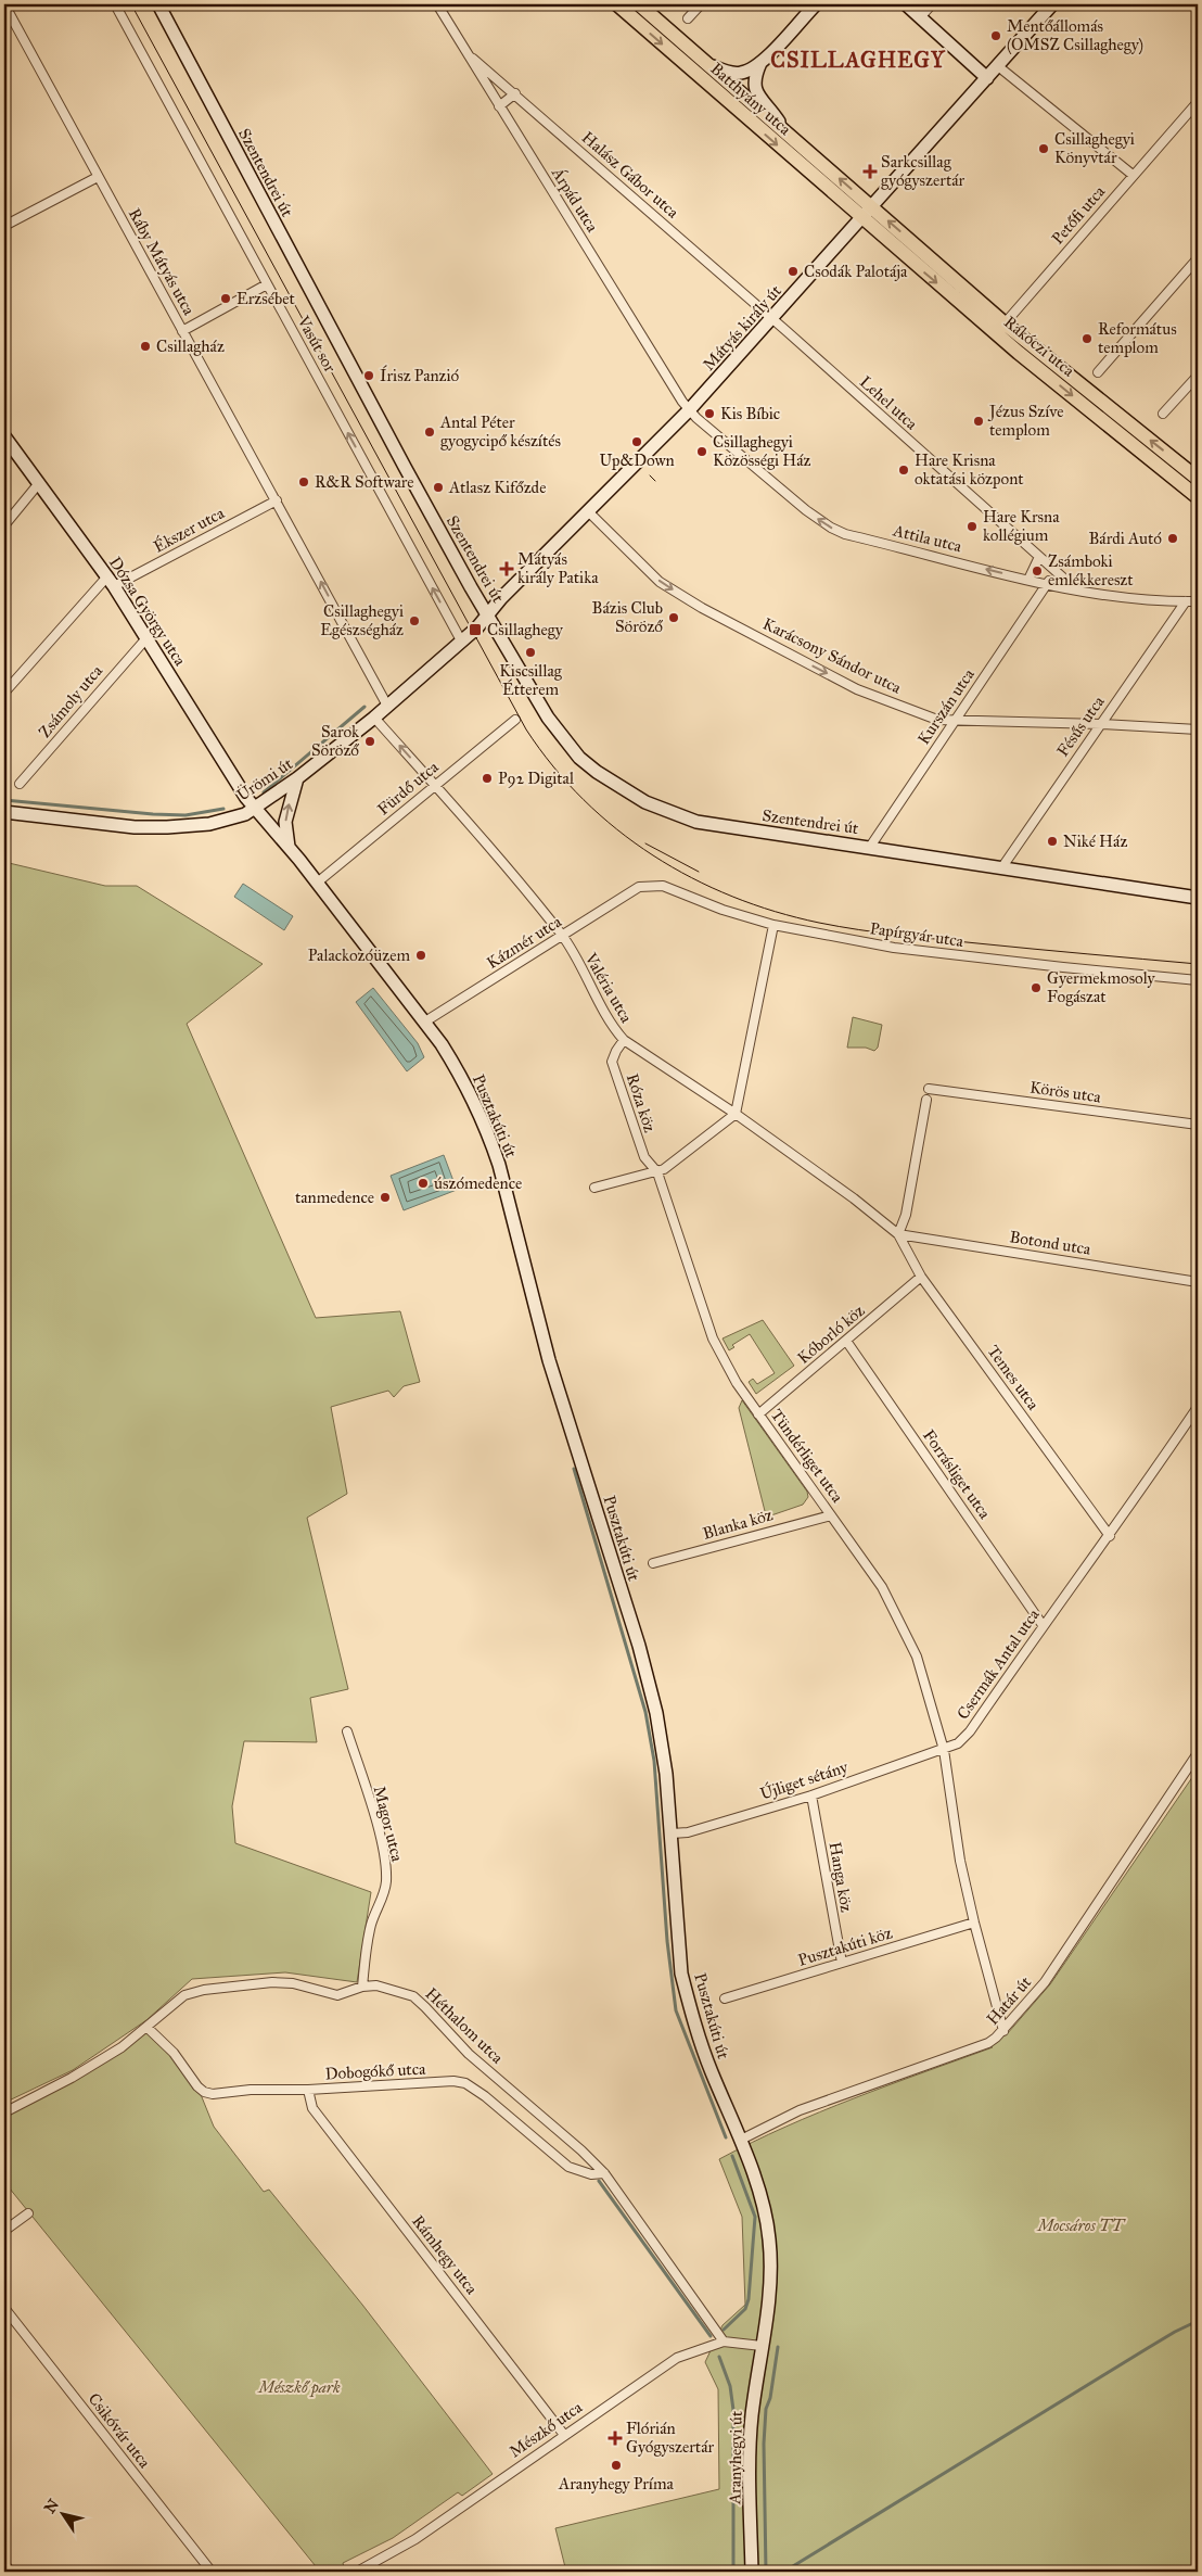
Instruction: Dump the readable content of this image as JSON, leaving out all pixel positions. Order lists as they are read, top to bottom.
{
  "streets": {
    "main road": ["Batthyány utca", "Rákóczi utca"],
    "street": [
      "Szentendrei út",
      "Halász Gábor utca",
      "Árpád utca",
      "Petőfi utca",
      "Ráby Mátyás utca",
      "Mátyás király út",
      "Vasút sor",
      "Lehel utca",
      "Ékszer utca",
      "Attila utca",
      "Dózsa György utca",
      "Karácsony Sándor utca",
      "Zsámoly utca",
      "Kurszán utca",
      "Fésűs utca",
      "Ürömi út",
      "Fürdő utca",
      "Papírgyár utca",
      "Kázmér utca",
      "Valéria utca",
      "Körös utca",
      "Róza köz",
      "Pusztakúti út",
      "Botond utca",
      "Kóborló köz",
      "Temes utca",
      "Tündérliget utca",
      "Forrásliget utca",
      "Blanka köz",
      "Csermák Antal utca",
      "Újliget sétány",
      "Magor utca",
      "Hanga köz",
      "Pusztakúti köz",
      "Határ út",
      "Héthalom utca",
      "Dobogókő utca",
      "Rámhegy utca",
      "Mészkő utca",
      "Csikóvár utca",
      "Aranyhegyi út"
    ]
  },
  "crossings": [
    ["Batthyány utca", "Mátyás király út"],
    ["Batthyány utca", "Rákóczi utca"],
    ["Szentendrei út", "Mátyás király út"],
    ["Szentendrei út", "Kurszán utca"],
    ["Szentendrei út", "Fésűs utca"],
    ["Szentendrei út", "Ürömi út"],
    ["Halász Gábor utca", "Árpád utca"],
    ["Halász Gábor utca", "Mátyás király út"],
    ["Halász Gábor utca", "Lehel utca"],
    ["Árpád utca", "Mátyás király út"],
    ["Árpád utca", "Attila utca"],
    ["Petőfi utca", "Rákóczi utca"],
    ["Ráby Mátyás utca", "Ékszer utca"],
    ["Ráby Mátyás utca", "Ürömi út"],
    ["Mátyás király út", "Rákóczi utca"],
    ["Mátyás király út", "Lehel utca"],
    ["Mátyás király út", "Attila utca"],
    ["Mátyás király út", "Karácsony Sándor utca"],
    ["Mátyás király út", "Ürömi út"],
    ["Vasút sor", "Ürömi út"],
    ["Lehel utca", "Attila utca"],
    ["Ékszer utca", "Dózsa György utca"],
    ["Attila utca", "Kurszán utca"],
    ["Attila utca", "Fésűs utca"],
    ["Dózsa György utca", "Zsámoly utca"],
    ["Dózsa György utca", "Ürömi út"],
    ["Dózsa György utca", "Pusztakúti út"],
    ["Karácsony Sándor utca", "Kurszán utca"],
    ["Karácsony Sándor utca", "Fésűs utca"],
    ["Ürömi út", "Valéria utca"],
    ["Ürömi út", "Pusztakúti út"],
    ["Fürdő utca", "Valéria utca"],
    ["Papírgyár utca", "Kázmér utca"],
    ["Kázmér utca", "Valéria utca"],
    ["Kázmér utca", "Pusztakúti út"],
    ["Valéria utca", "Róza köz"],
    ["Valéria utca", "Botond utca"],
    ["Valéria utca", "Temes utca"],
    ["Róza köz", "Tündérliget utca"],
    ["Pusztakúti út", "Újliget sétány"],
    ["Pusztakúti út", "Határ út"],
    ["Pusztakúti út", "Mészkő utca"],
    ["Pusztakúti út", "Aranyhegyi út"],
    ["Botond utca", "Temes utca"],
    ["Kóborló köz", "Temes utca"],
    ["Kóborló köz", "Tündérliget utca"],
    ["Kóborló köz", "Forrásliget utca"],
    ["Temes utca", "Csermák Antal utca"],
    ["Tündérliget utca", "Blanka köz"],
    ["Tündérliget utca", "Csermák Antal utca"],
    ["Tündérliget utca", "Újliget sétány"],
    ["Forrásliget utca", "Csermák Antal utca"],
    ["Csermák Antal utca", "Újliget sétány"],
    ["Újliget sétány", "Hanga köz"],
    ["Magor utca", "Héthalom utca"],
    ["Hanga köz", "Pusztakúti köz"],
    ["Héthalom utca", "Dobogókő utca"],
    ["Héthalom utca", "Mészkő utca"],
    ["Dobogókő utca", "Rámhegy utca"],
    ["Rámhegy utca", "Mészkő utca"],
    ["Mészkő utca", "Aranyhegyi út"]
  ],
  "one_way": ["Vasút sor", "Attila utca", "Karácsony Sándor utca"],
  "districts": ["CSILLAGHEGY"],
  "parks": ["Mocsáros TT", "Mészkő park"],
  "places": {
    "other": [
      "Mentőállomás (OMSZ Csillaghegy)",
      "Csillaghegyi Könyvtár",
      "Csodák Palotája",
      "Erzsébet",
      "Református templom",
      "Csillagház",
      "Írisz Panzió",
      "Kis Bíbic",
      "Jézus Szíve templom",
      "Antal Péter gyogycipő készítés",
      "Up&Down",
      "Csillaghegyi Közösségi Ház",
      "Hare Krisna oktatási központ",
      "R&R Software",
      "Atlasz Kifőzde",
      "Hare Krsna kollégium",
      "Bárdi Autó",
      "Zsámboki emlékkereszt",
      "Bázis Club Söröző",
      "Csillaghegyi Egészségház",
      "Kiscsillag Étterem",
      "Sarok Söröző",
      "P92 Digital",
      "Niké Ház",
      "Palackozóüzem",
      "Gyermekmosoly Fogászat",
      "úszómedence",
      "tanmedence",
      "Aranyhegy Príma"
    ],
    "health": ["Sarkcsillag gyógyszertár", "Mátyás király Patika", "Flórián Gyógyszertár"],
    "transit": ["Csillaghegy"]
  },
  "north": "top left"
}
